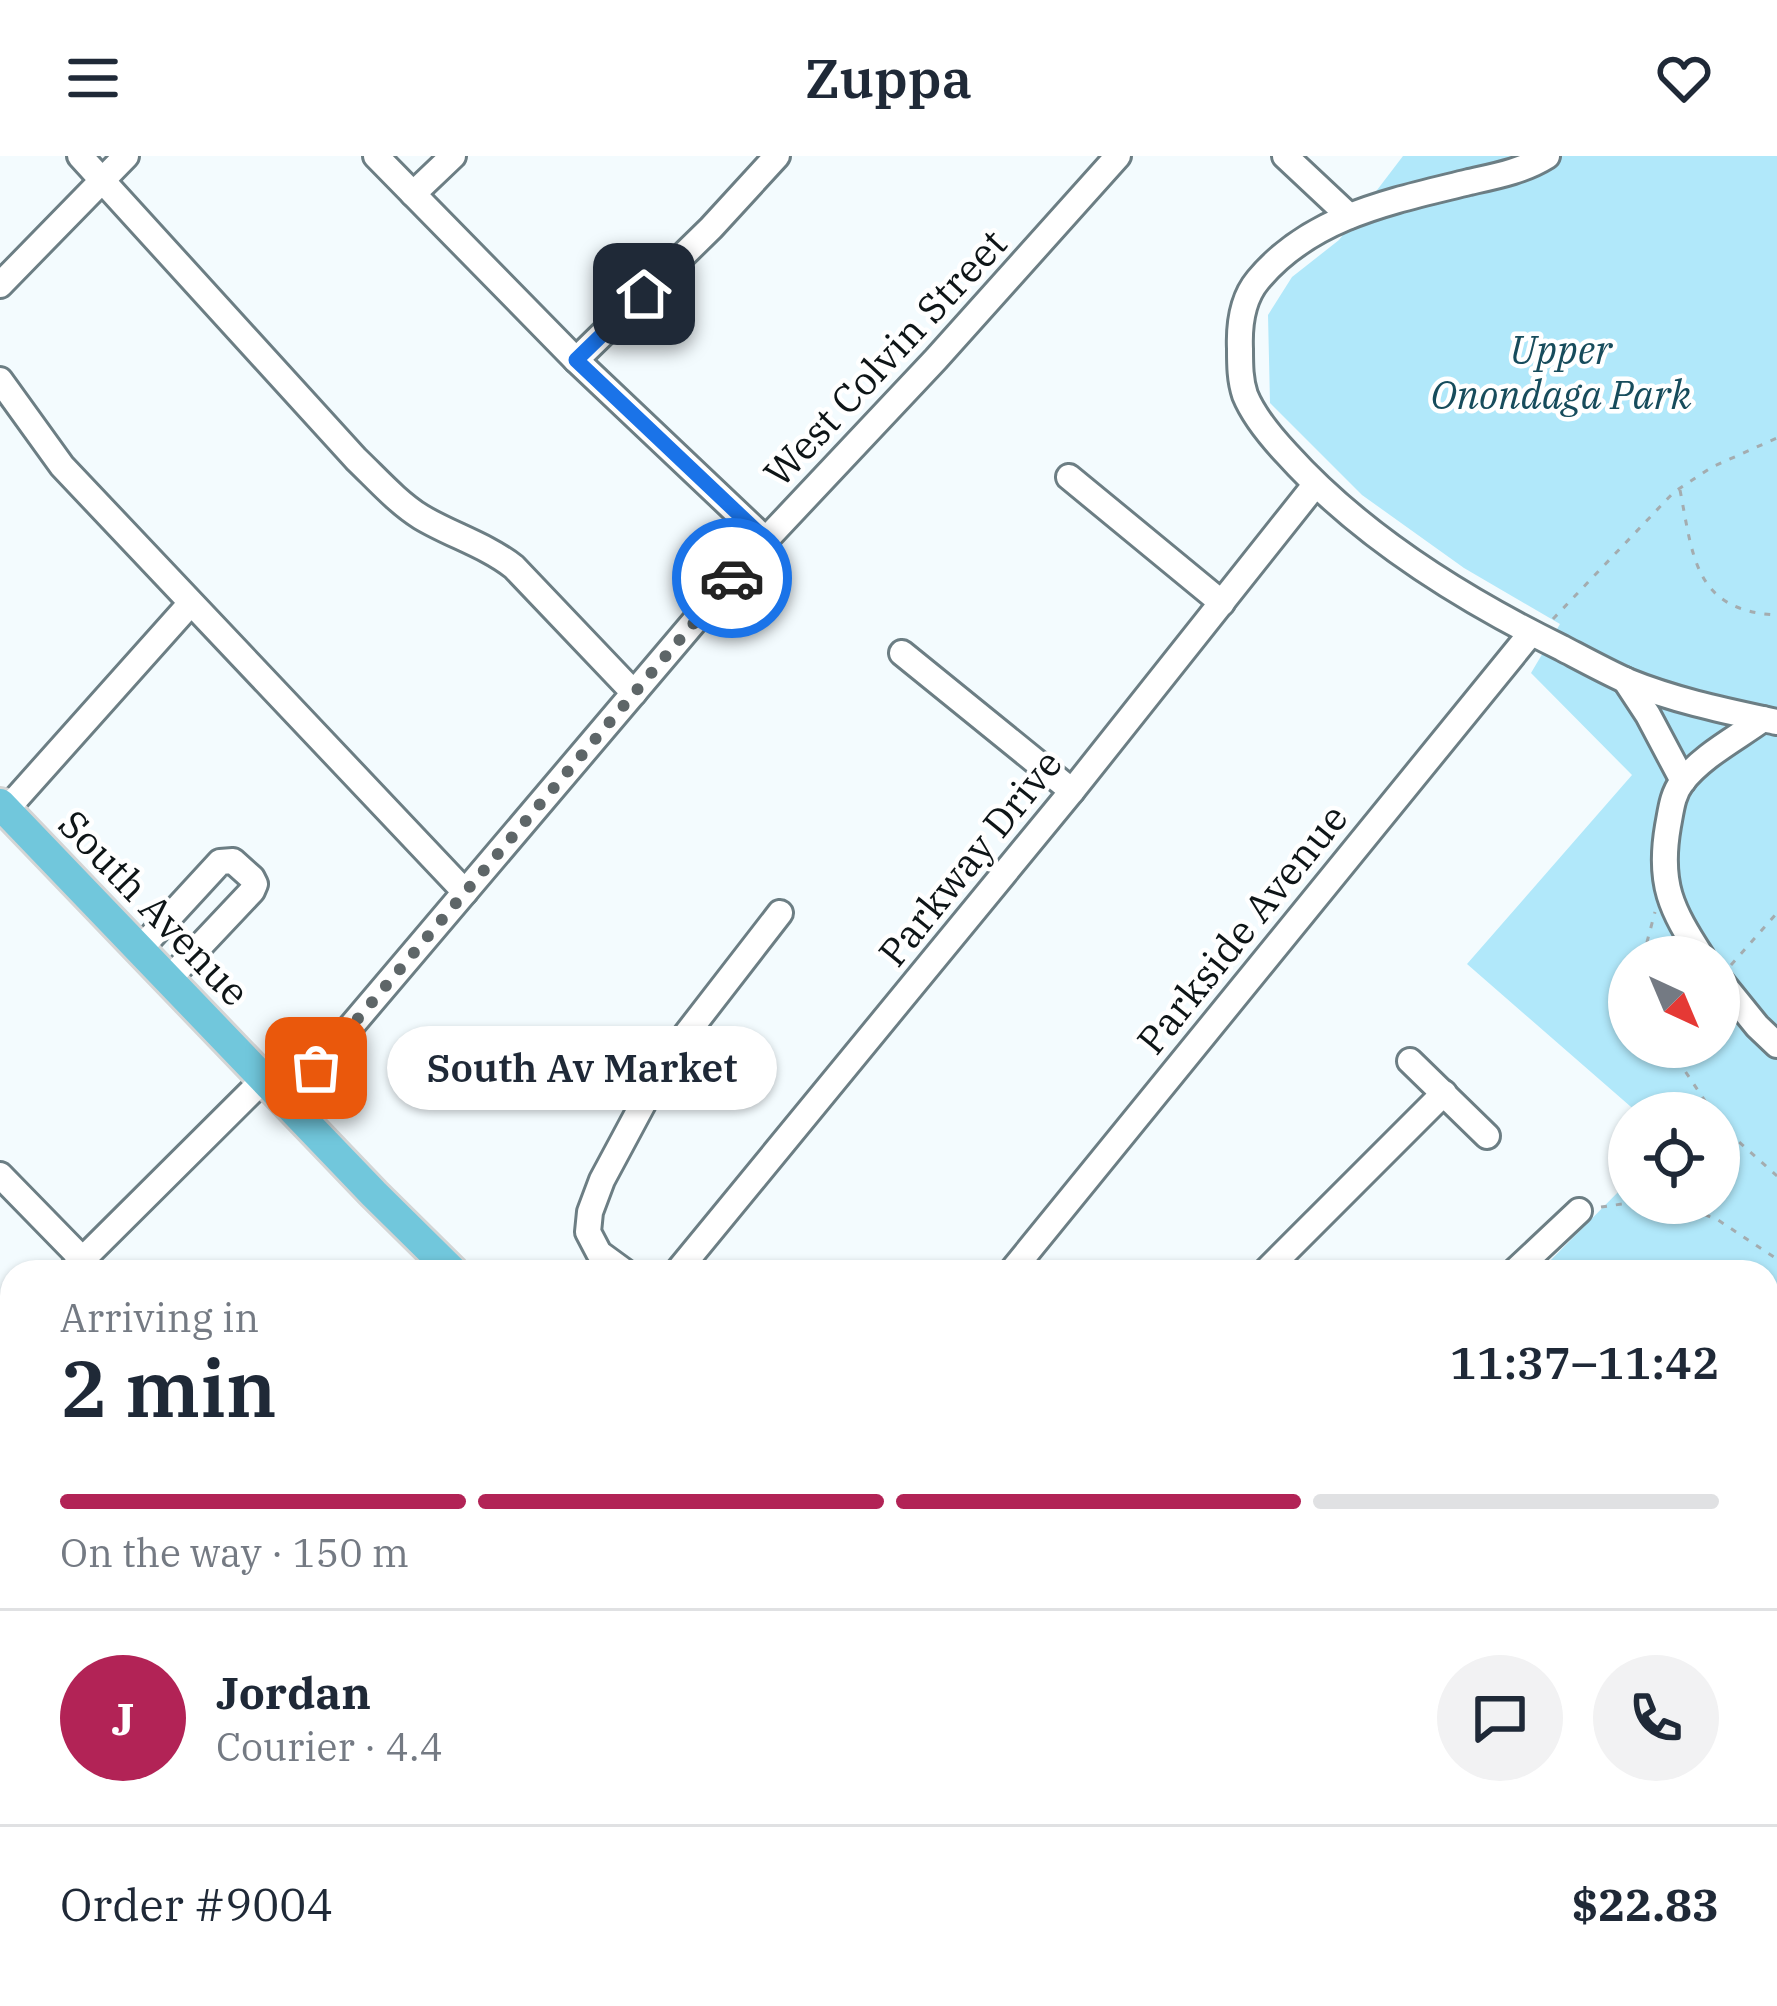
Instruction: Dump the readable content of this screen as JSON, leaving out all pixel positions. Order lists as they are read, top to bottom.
{
  "streets": {
    "main road": ["South Avenue"],
    "street": ["West Colvin Street", "Parkway Drive", "Parkside Avenue"]
  },
  "crossings": [
    ["West Colvin Street", "South Avenue"]
  ],
  "parks": ["Upper Onondaga Park"],
  "places": ["South Av Market"],
  "north": "bottom right",
  "page": {
    "header": "Zuppa",
    "bubble": "South Av Market",
    "heading": ["2 min", "Arriving in", "11:37–11:42"],
    "panel": [
      "Jordan",
      "Courier · 4.4",
      "Order #9004",
      "$22.83"
    ],
    "bar": "On the way · 150 m",
    "round": "J"
  }
}
